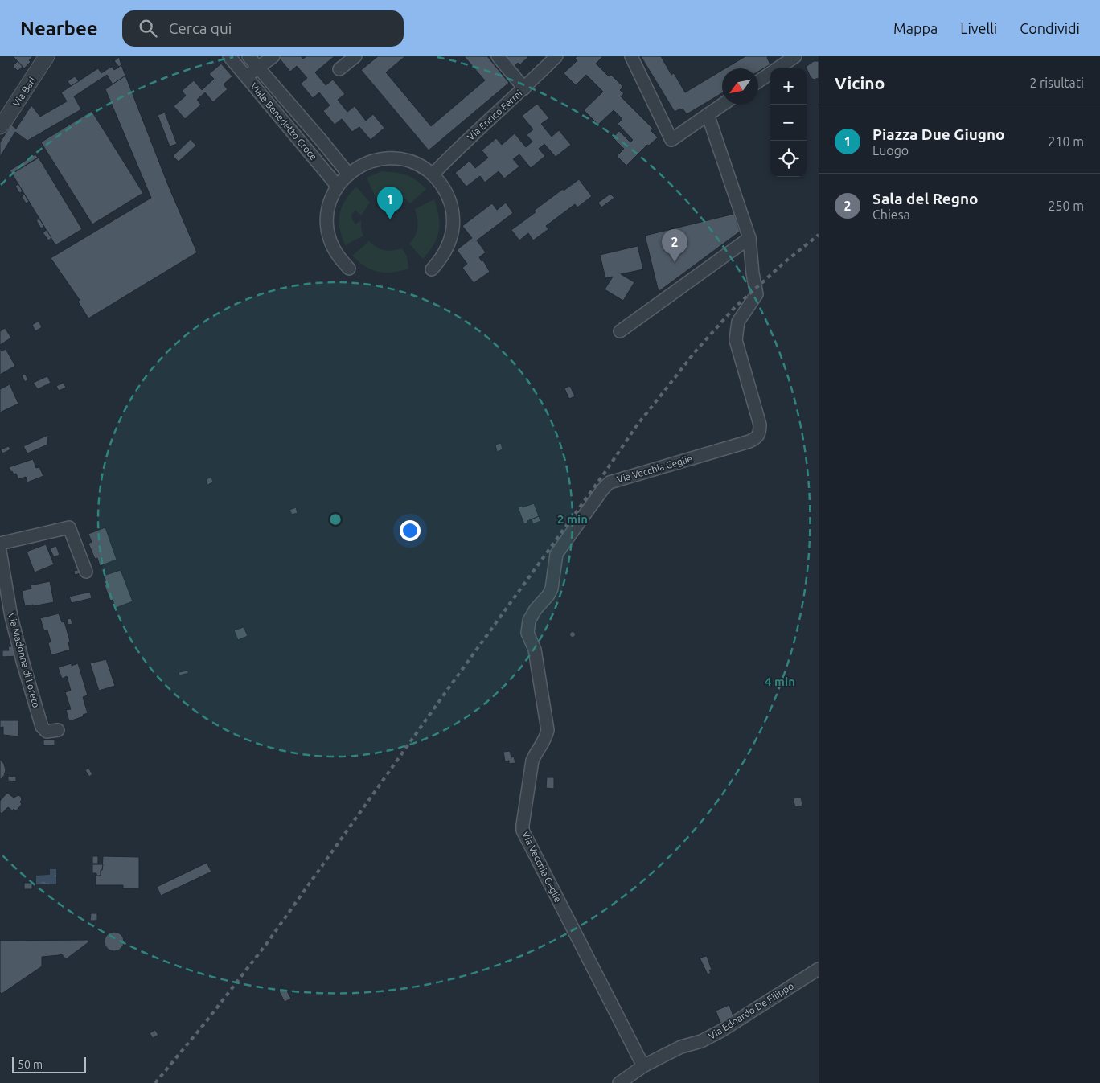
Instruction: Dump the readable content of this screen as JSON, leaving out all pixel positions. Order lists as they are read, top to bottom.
{
  "streets": {
    "street": [
      "Via Bari",
      "Via Enrico Fermi",
      "Viale Benedetto Croce",
      "Via Vecchia Ceglie",
      "Via Madonna di Loreto",
      "Via Edoardo De Filippo"
    ]
  },
  "crossings": [
    ["Via Vecchia Ceglie", "Via Edoardo De Filippo"]
  ],
  "scale_bar": "50 m",
  "north": "bottom left",
  "page": {
    "header": "Nearbee",
    "search": "Cerca qui",
    "nav": ["Mappa", "Livelli", "Condividi"],
    "heading": ["Vicino", "2 risultati"],
    "map_buttons": ["+", "−"],
    "list": [
      {
        "mark": "1",
        "name": "Piazza Due Giugno",
        "note": "Luogo",
        "value": "210 m"
      },
      {
        "mark": "2",
        "name": "Sala del Regno",
        "note": "Chiesa",
        "value": "250 m"
      }
    ],
    "pins": ["1", "2"],
    "scale": "50 m"
  },
  "rings": ["2 min", "4 min"]
}
